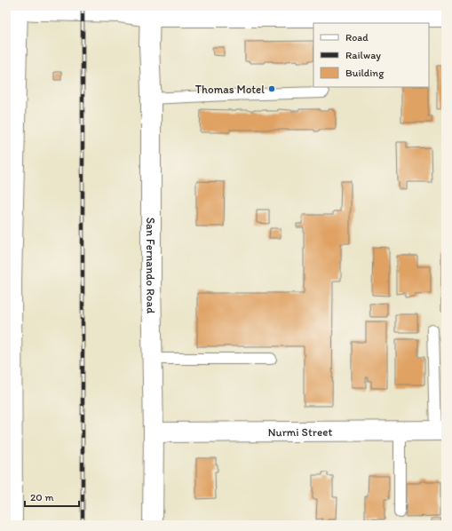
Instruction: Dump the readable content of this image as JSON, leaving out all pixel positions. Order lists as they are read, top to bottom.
{
  "streets": {
    "street": ["San Fernando Road", "Nurmi Street"]
  },
  "crossings": [
    ["San Fernando Road", "Nurmi Street"]
  ],
  "places": ["Thomas Motel"],
  "legend": ["Road", "Railway", "Building"],
  "scale_bar": "20 m"
}
